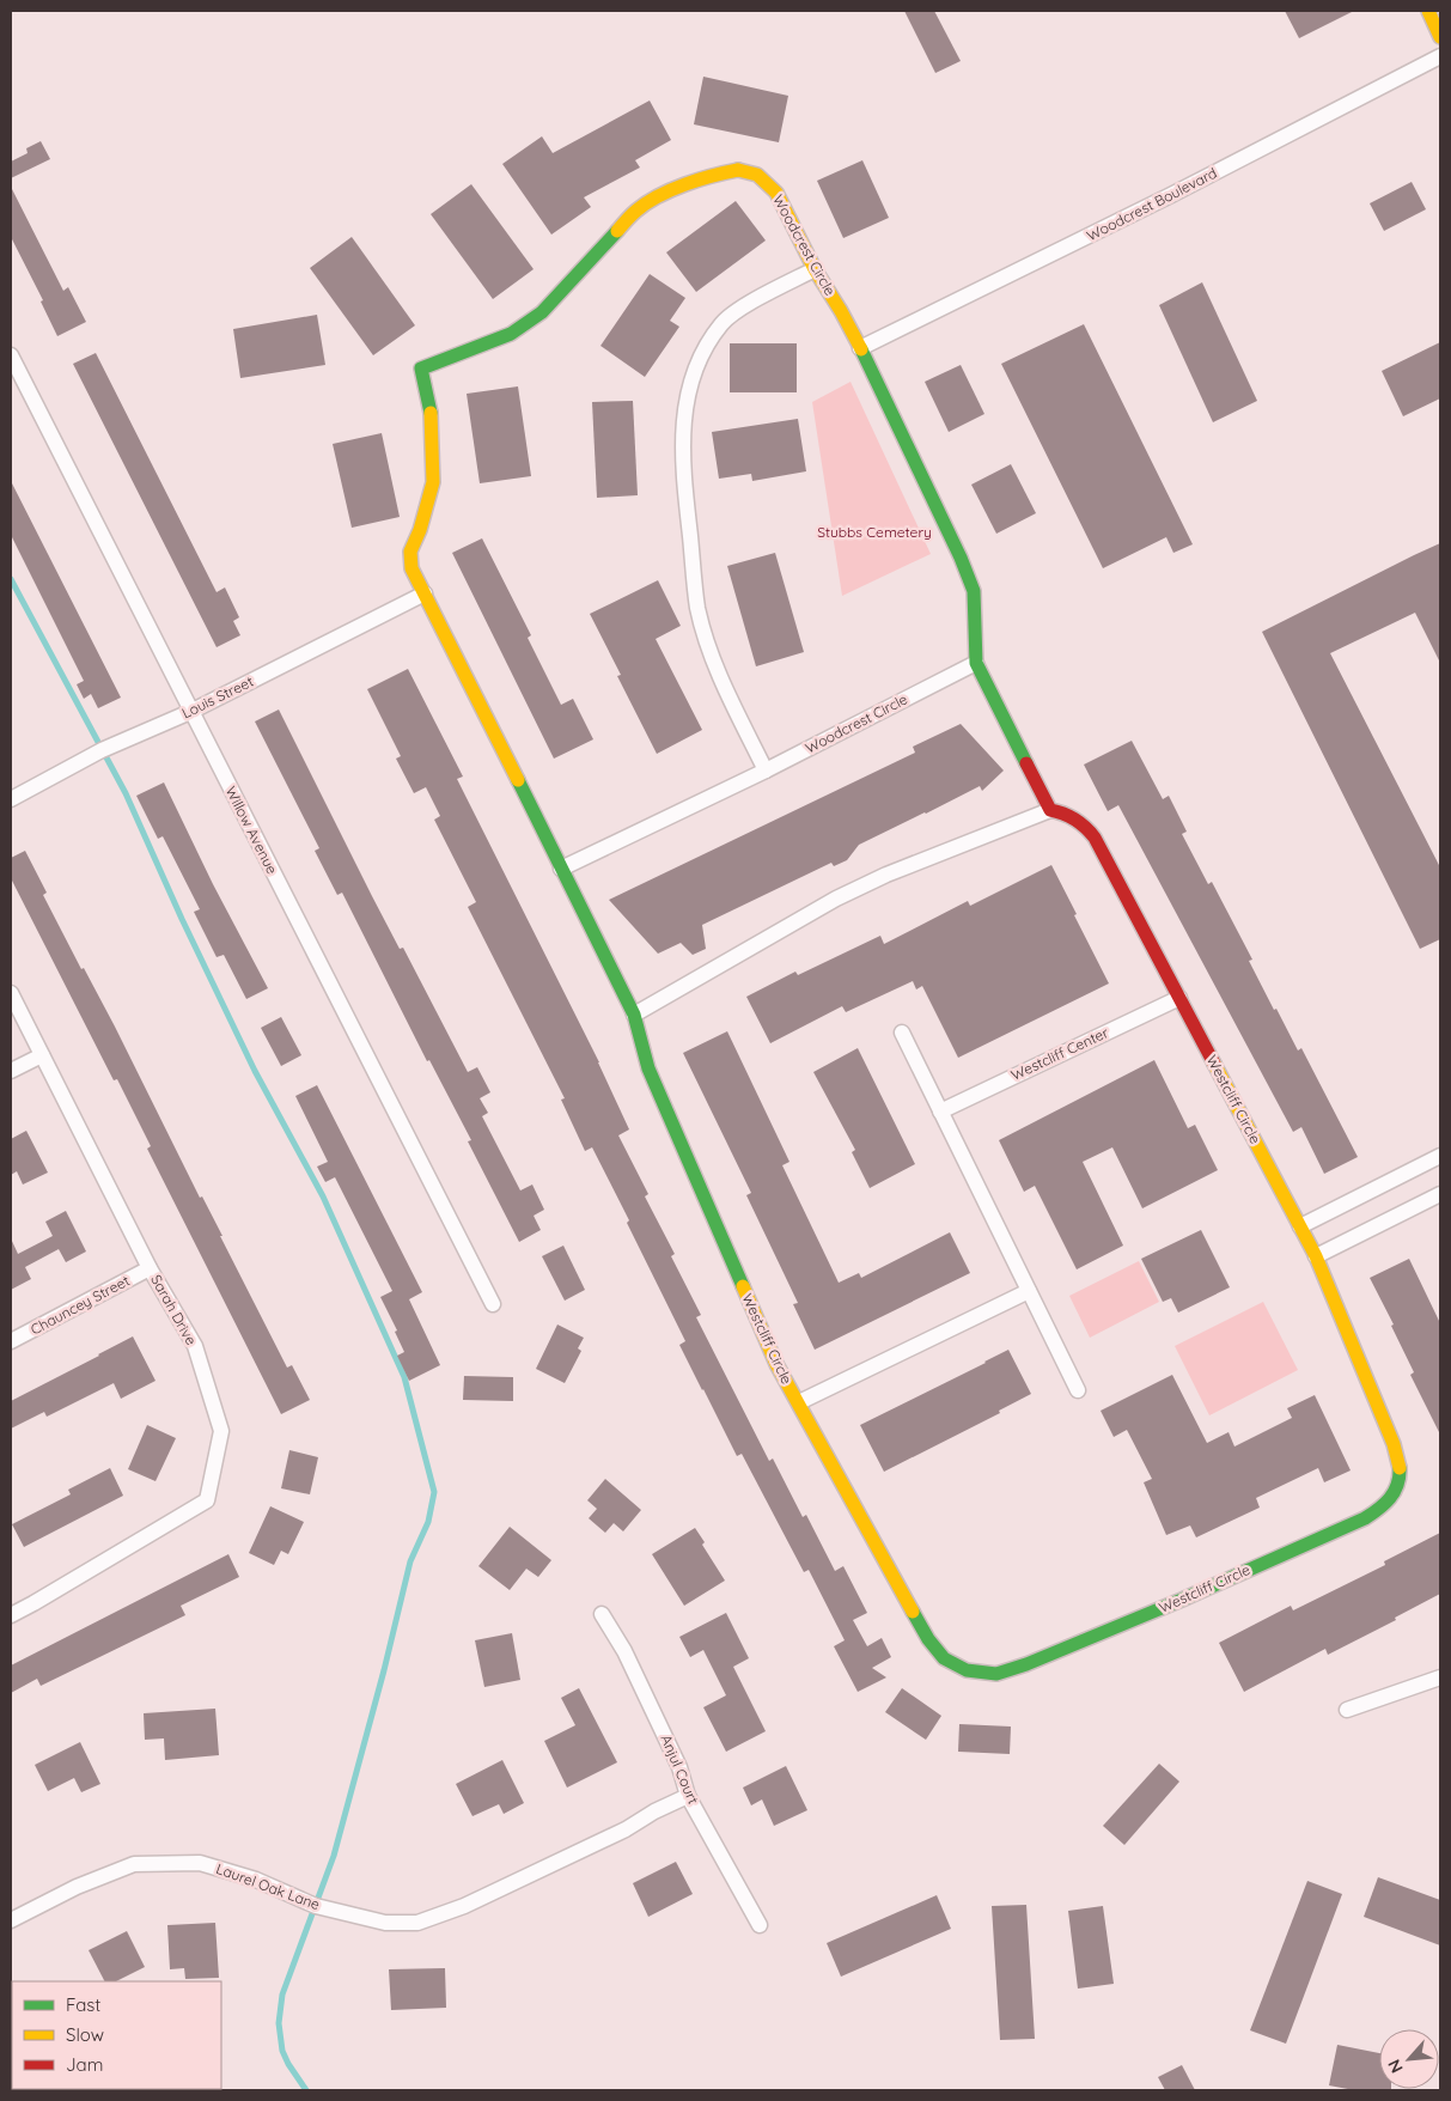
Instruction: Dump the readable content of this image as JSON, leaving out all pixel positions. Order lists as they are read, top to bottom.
{
  "streets": {
    "street": [
      "Woodcrest Boulevard",
      "Woodcrest Circle",
      "Louis Street",
      "Willow Avenue",
      "Westcliff Center",
      "Westcliff Circle",
      "Chauncey Street",
      "Sarah Drive",
      "Anjul Court",
      "Laurel Oak Lane"
    ]
  },
  "crossings": [
    ["Woodcrest Boulevard", "Woodcrest Circle"],
    ["Woodcrest Circle", "Louis Street"],
    ["Woodcrest Circle", "Westcliff Circle"],
    ["Louis Street", "Willow Avenue"],
    ["Westcliff Center", "Westcliff Circle"],
    ["Chauncey Street", "Sarah Drive"],
    ["Anjul Court", "Laurel Oak Lane"]
  ],
  "parks": ["Stubbs Cemetery"],
  "legend": ["Fast", "Slow", "Jam"],
  "north": "bottom left"
}
